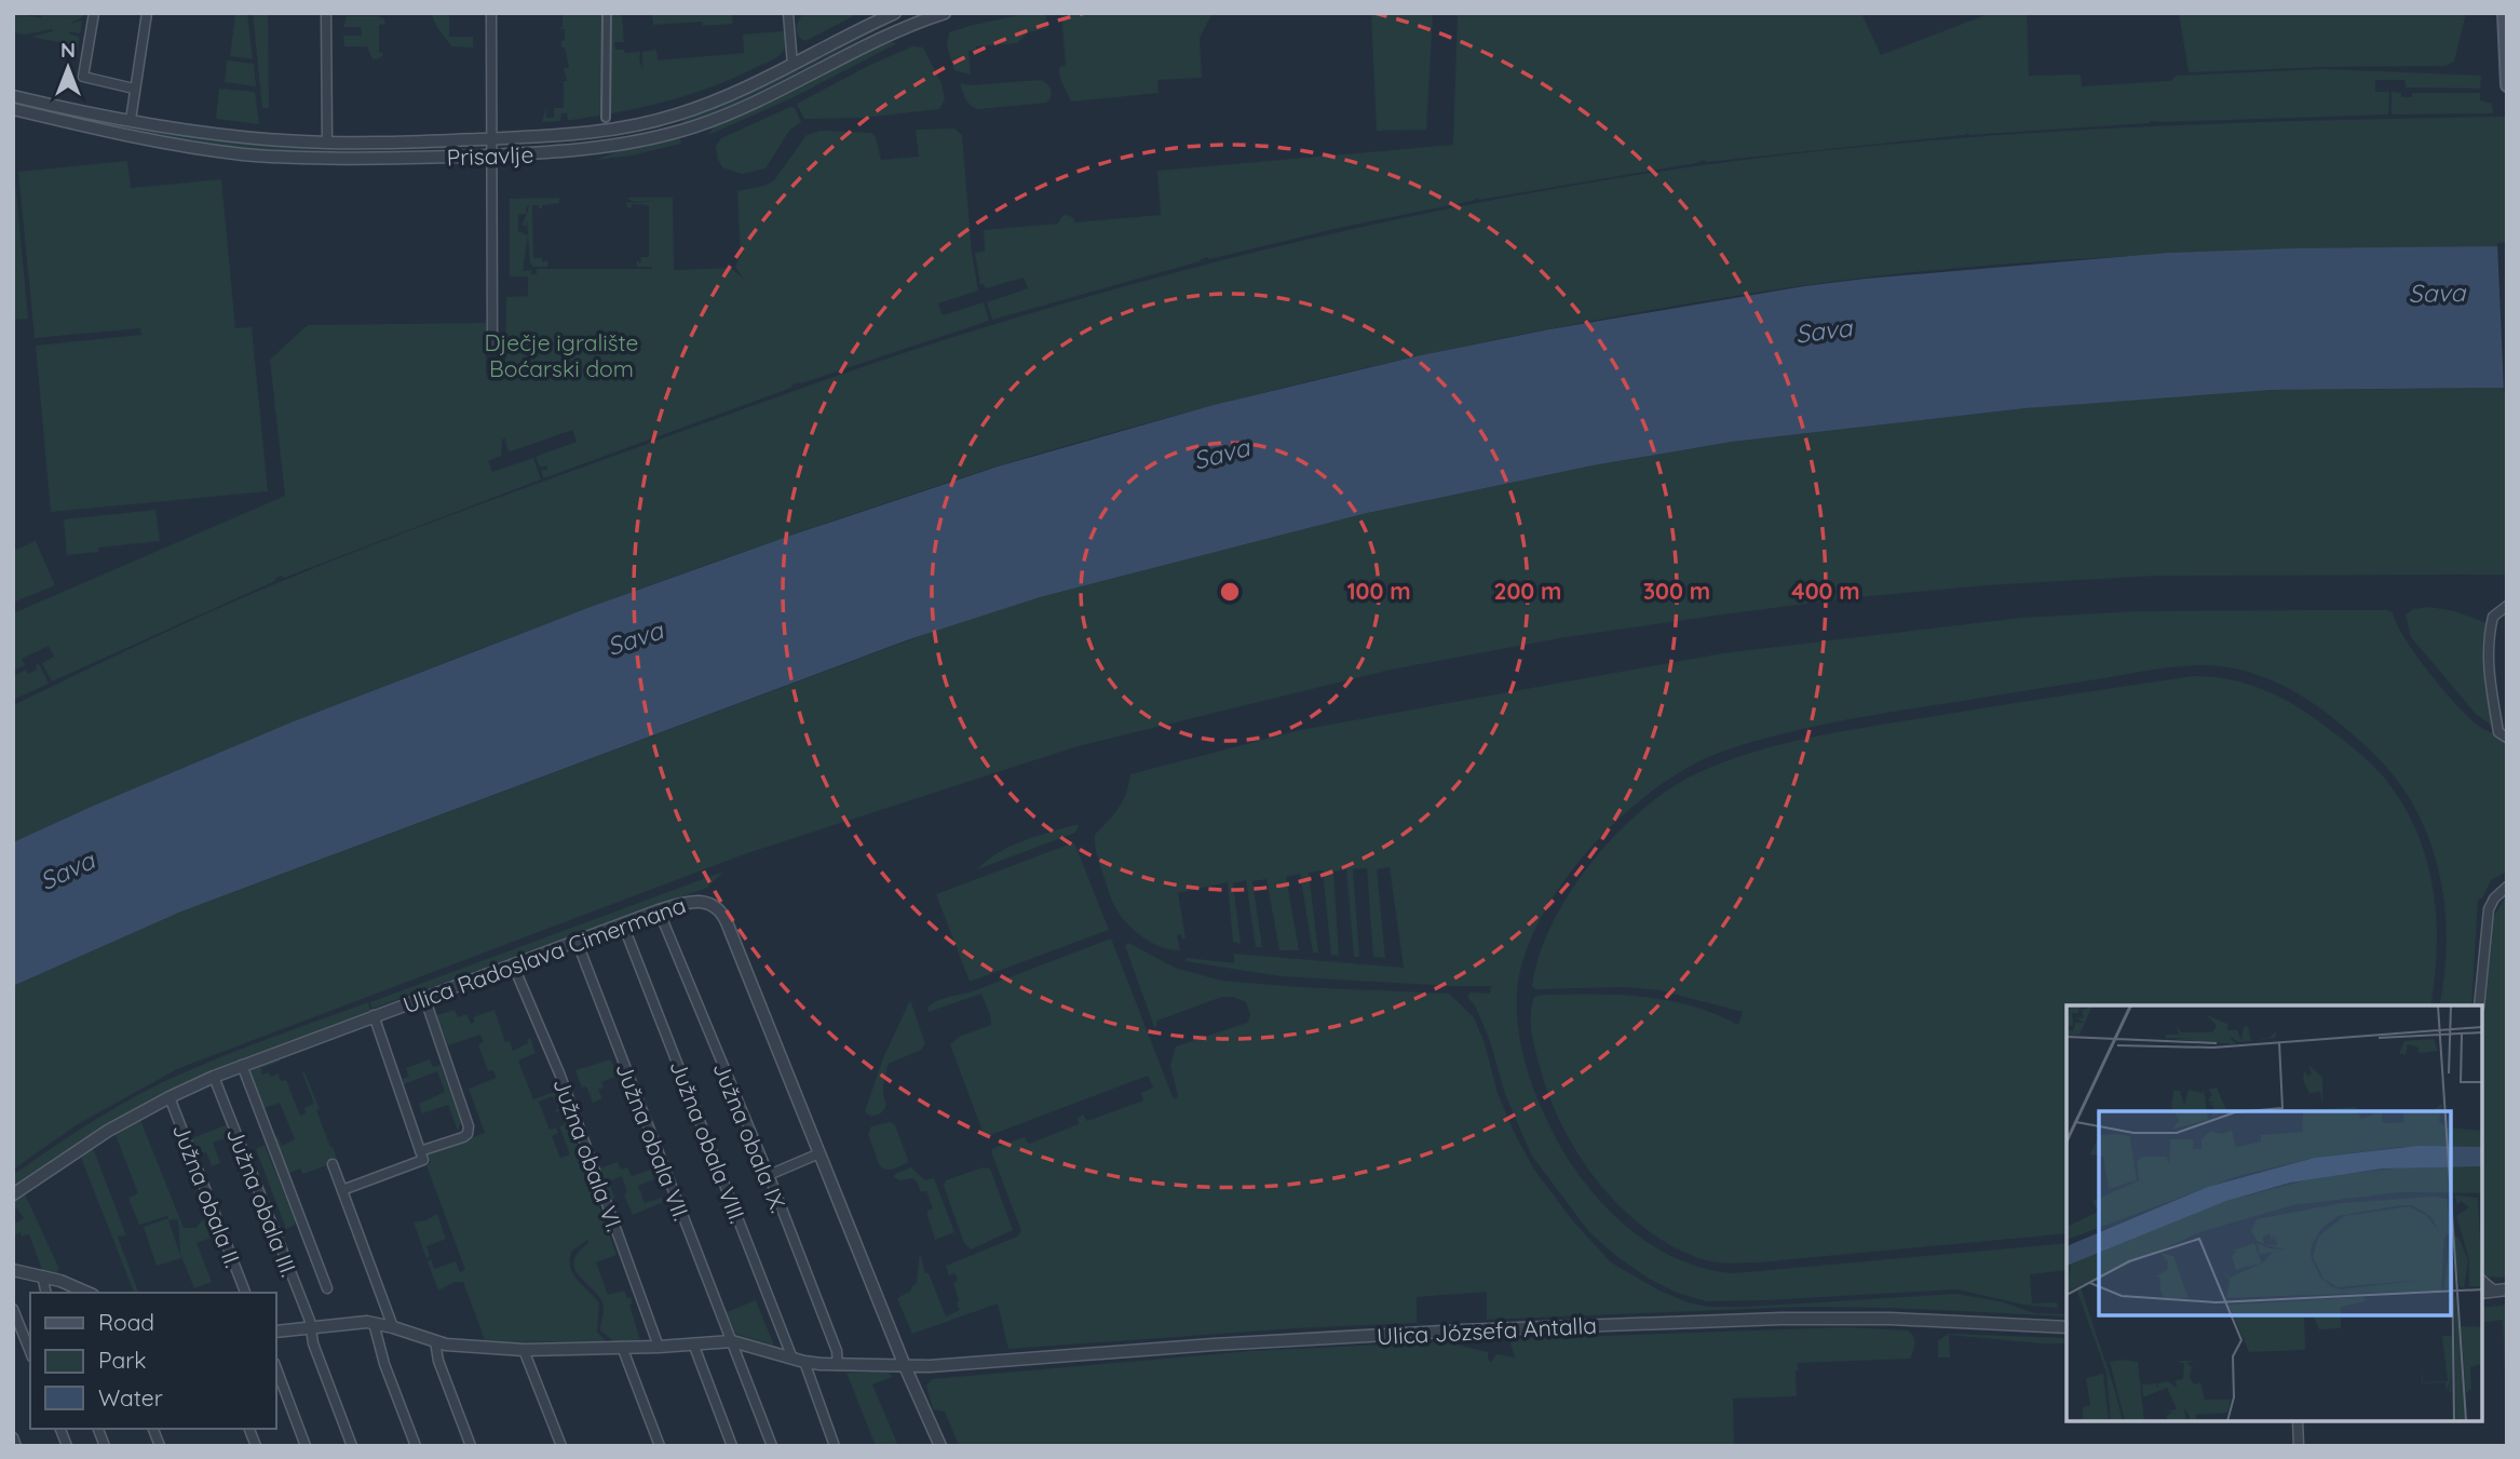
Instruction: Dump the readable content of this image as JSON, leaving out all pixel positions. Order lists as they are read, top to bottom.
{
  "streets": {
    "street": [
      "Prisavlje",
      "Ulica Radoslava Cimermana",
      "Južna obala IX.",
      "Južna obala VII.",
      "Južna obala VIII.",
      "Južna obala VI.",
      "Južna obala II.",
      "Južna obala III.",
      "Ulica Józsefa Antalla"
    ]
  },
  "crossings": [
    ["Ulica Radoslava Cimermana", "Južna obala IX."],
    ["Ulica Radoslava Cimermana", "Južna obala VII."],
    ["Ulica Radoslava Cimermana", "Južna obala VIII."],
    ["Ulica Radoslava Cimermana", "Južna obala VI."],
    ["Ulica Radoslava Cimermana", "Južna obala II."],
    ["Ulica Radoslava Cimermana", "Južna obala III."],
    ["Ulica Radoslava Cimermana", "Ulica Józsefa Antalla"],
    ["Južna obala IX.", "Ulica Józsefa Antalla"],
    ["Južna obala VII.", "Ulica Józsefa Antalla"],
    ["Južna obala VIII.", "Ulica Józsefa Antalla"],
    ["Južna obala VI.", "Ulica Józsefa Antalla"],
    ["Južna obala III.", "Ulica Józsefa Antalla"]
  ],
  "water": ["Sava"],
  "parks": ["Dječje igralište Boćarski dom"],
  "legend": ["Road", "Park", "Water"],
  "north": "top",
  "rings": [
    "100 m",
    "200 m",
    "300 m",
    "400 m"
  ]
}
